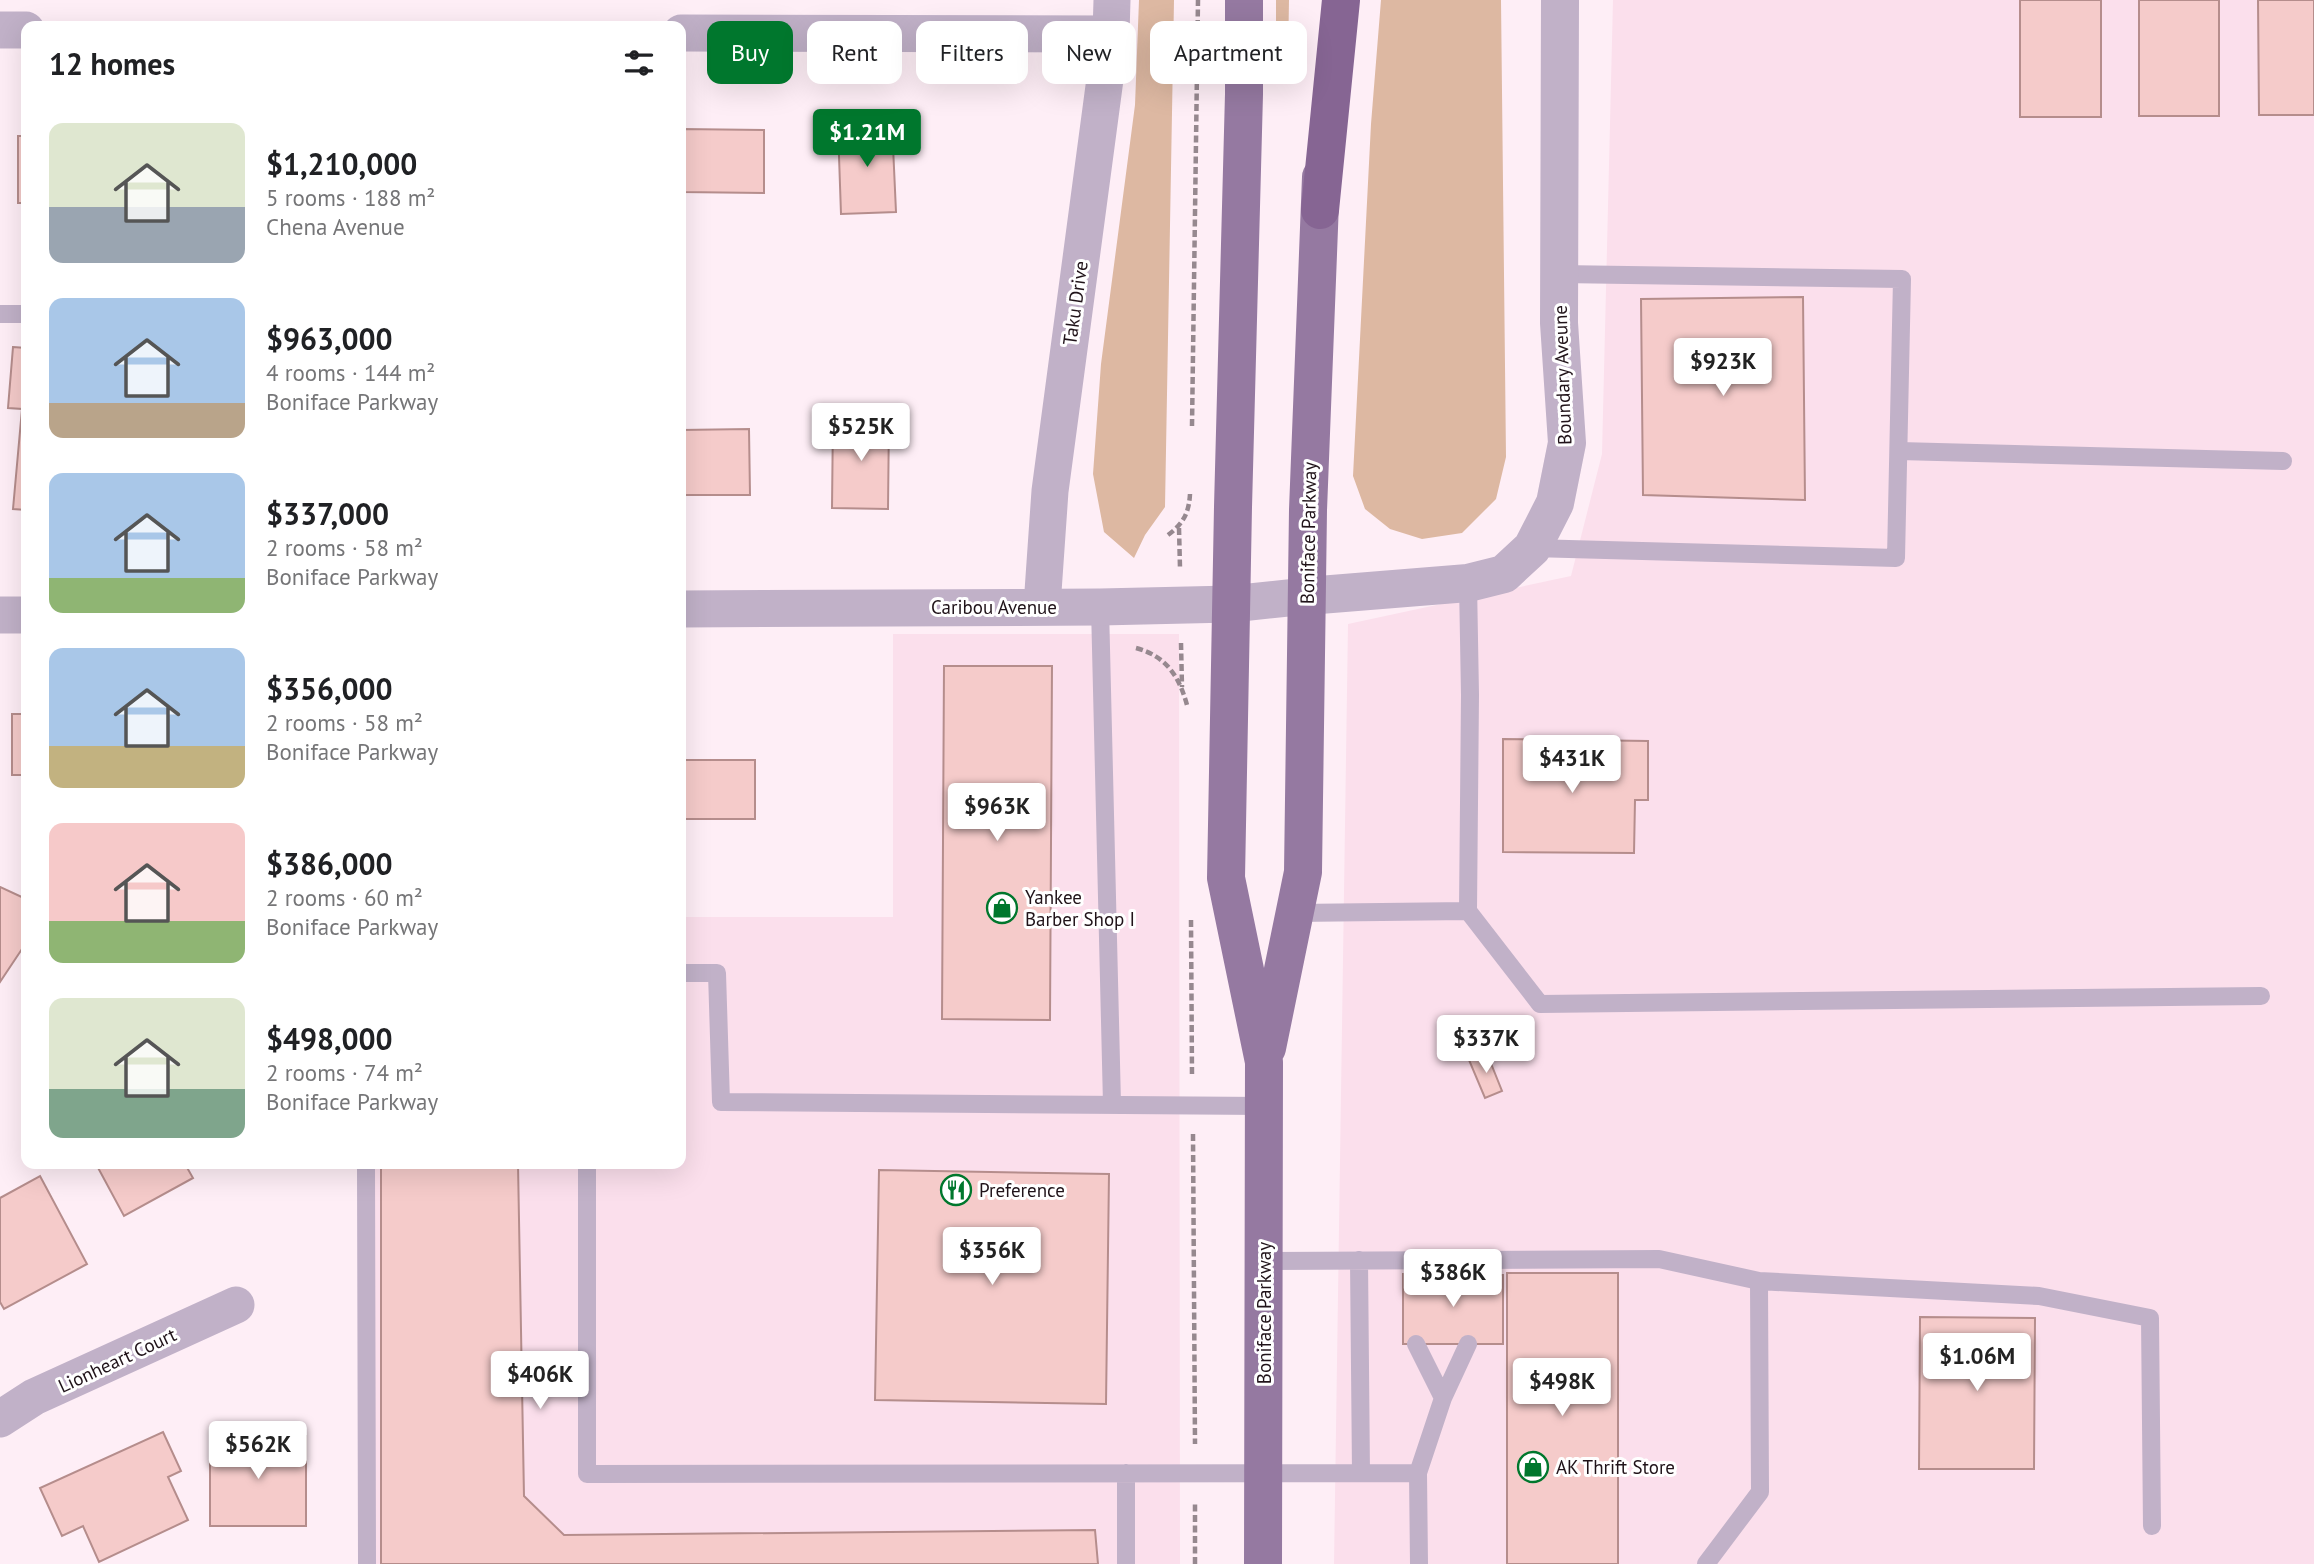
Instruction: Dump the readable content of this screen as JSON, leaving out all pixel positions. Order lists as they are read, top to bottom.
{
  "streets": {
    "main road": ["Boniface Parkway"],
    "street": [
      "Taku Drive",
      "Boundary Aveune",
      "Caribou Avenue",
      "Lionheart Court"
    ]
  },
  "crossings": [
    ["Taku Drive", "Caribou Avenue"],
    ["Boundary Aveune", "Boniface Parkway"],
    ["Boundary Aveune", "Caribou Avenue"],
    ["Boniface Parkway", "Caribou Avenue"]
  ],
  "places": {
    "shop": ["Yankee Barber Shop I", "AK Thrift Store"],
    "restaurant": ["Preference"]
  },
  "page": {
    "chip": [
      "Buy",
      "Rent",
      "Filters",
      "New",
      "Apartment"
    ],
    "heading": "12 homes",
    "list": [
      {
        "name": "$1,210,000",
        "note": "5 rooms · 188 m² · Chena Avenue"
      },
      {
        "name": "$963,000",
        "note": "4 rooms · 144 m² · Boniface Parkway"
      },
      {
        "name": "$337,000",
        "note": "2 rooms · 58 m² · Boniface Parkway"
      },
      {
        "name": "$356,000",
        "note": "2 rooms · 58 m² · Boniface Parkway"
      },
      {
        "name": "$386,000",
        "note": "2 rooms · 60 m² · Boniface Parkway"
      },
      {
        "name": "$498,000",
        "note": "2 rooms · 74 m² · Boniface Parkway"
      }
    ],
    "price": [
      "$1.21M",
      "$923K",
      "$525K",
      "$431K",
      "$963K",
      "$337K",
      "$356K",
      "$386K",
      "$1.06M",
      "$406K",
      "$498K",
      "$562K"
    ]
  }
}
